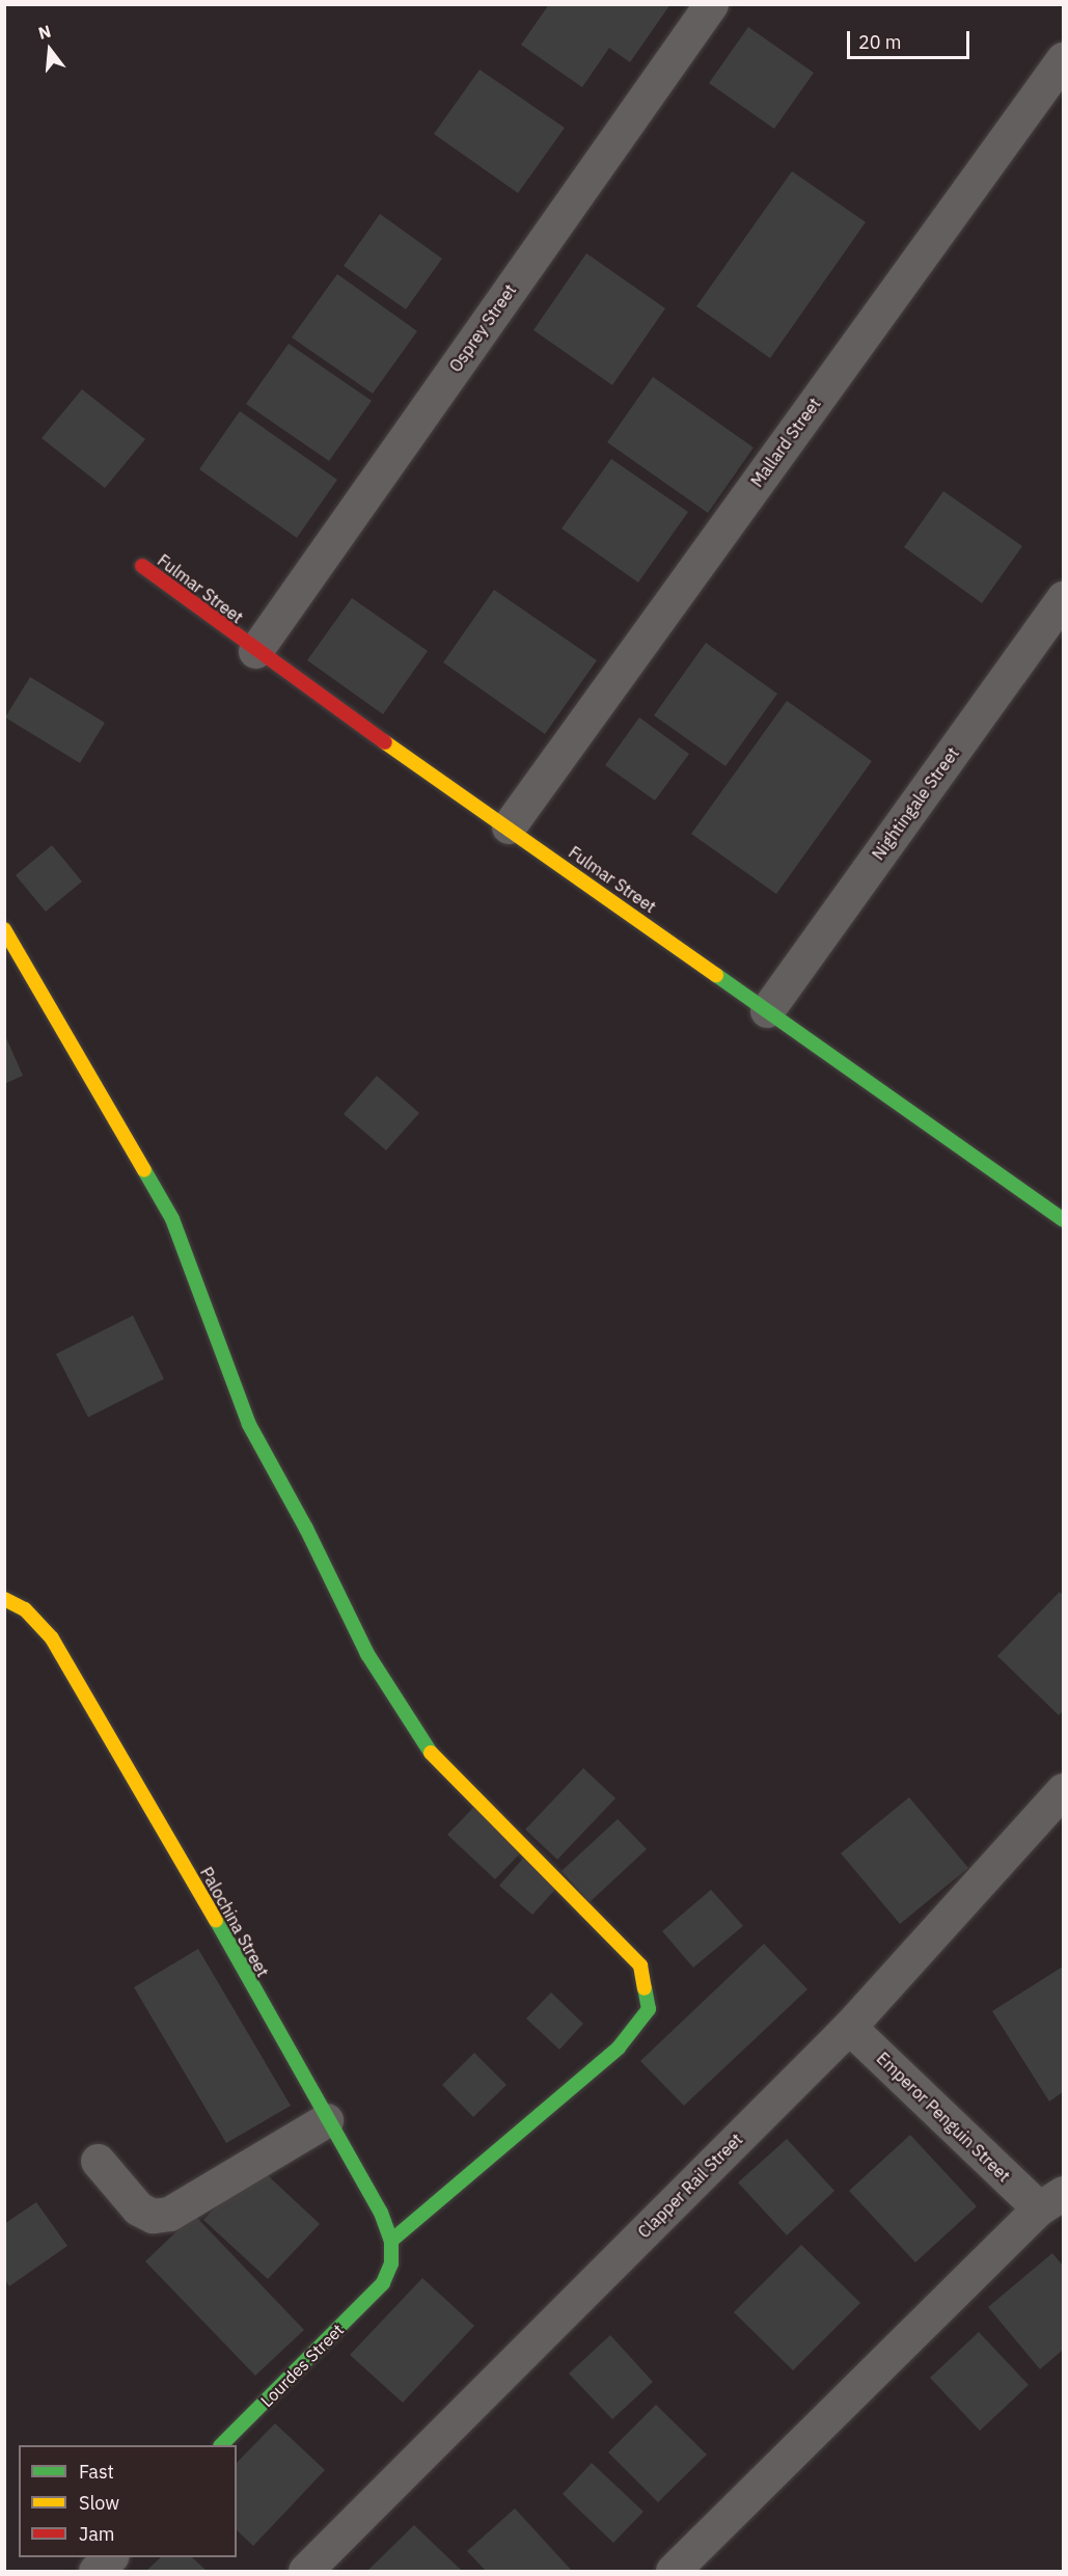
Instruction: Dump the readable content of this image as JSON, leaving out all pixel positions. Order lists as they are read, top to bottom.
{
  "streets": {
    "street": [
      "Osprey Street",
      "Mallard Street",
      "Fulmar Street",
      "Nightingale Street",
      "Palochina Street",
      "Emperor Penguin Street",
      "Clapper Rail Street",
      "Lourdes Street"
    ]
  },
  "crossings": [
    ["Osprey Street", "Fulmar Street"],
    ["Mallard Street", "Fulmar Street"],
    ["Fulmar Street", "Nightingale Street"],
    ["Palochina Street", "Lourdes Street"],
    ["Emperor Penguin Street", "Clapper Rail Street"]
  ],
  "legend": ["Fast", "Slow", "Jam"],
  "scale_bar": "20 m",
  "north": "top"
}
